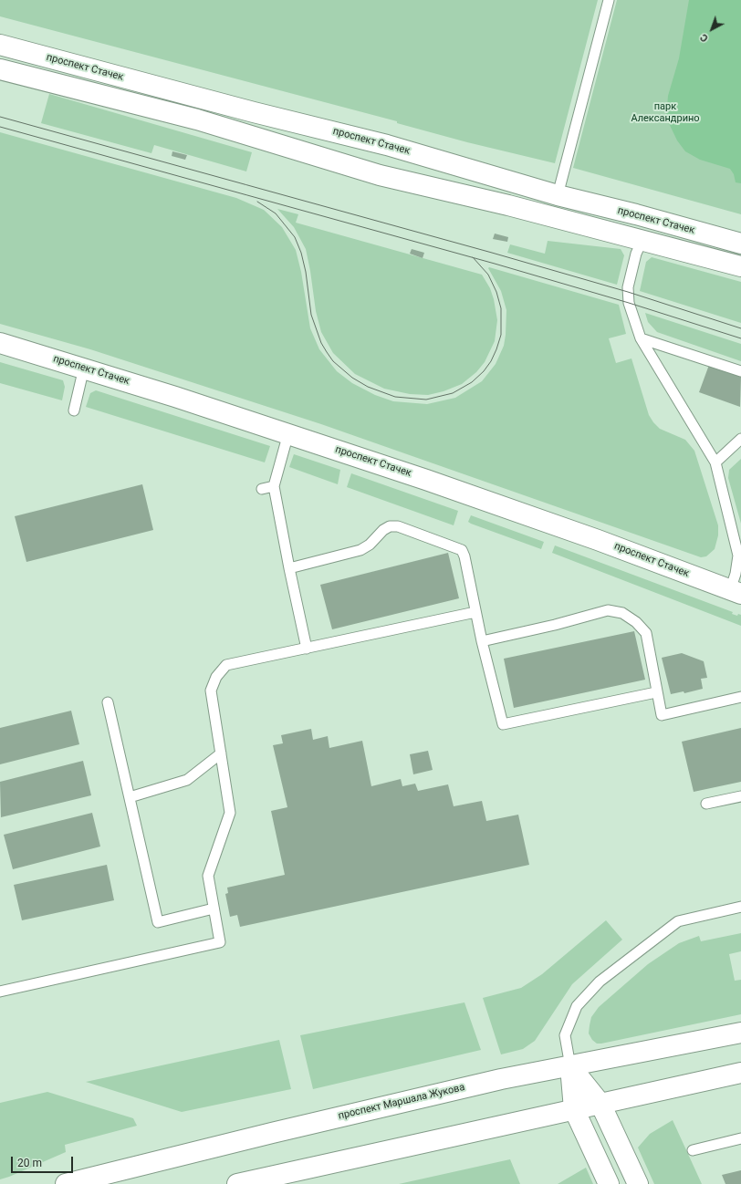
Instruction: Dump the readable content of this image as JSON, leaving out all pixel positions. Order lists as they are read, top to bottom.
{
  "streets": {
    "main road": ["проспект Стачек", "проспект Маршала Жукова"]
  },
  "parks": ["парк Александрино"],
  "scale_bar": "20 m",
  "north": "bottom left"
}
